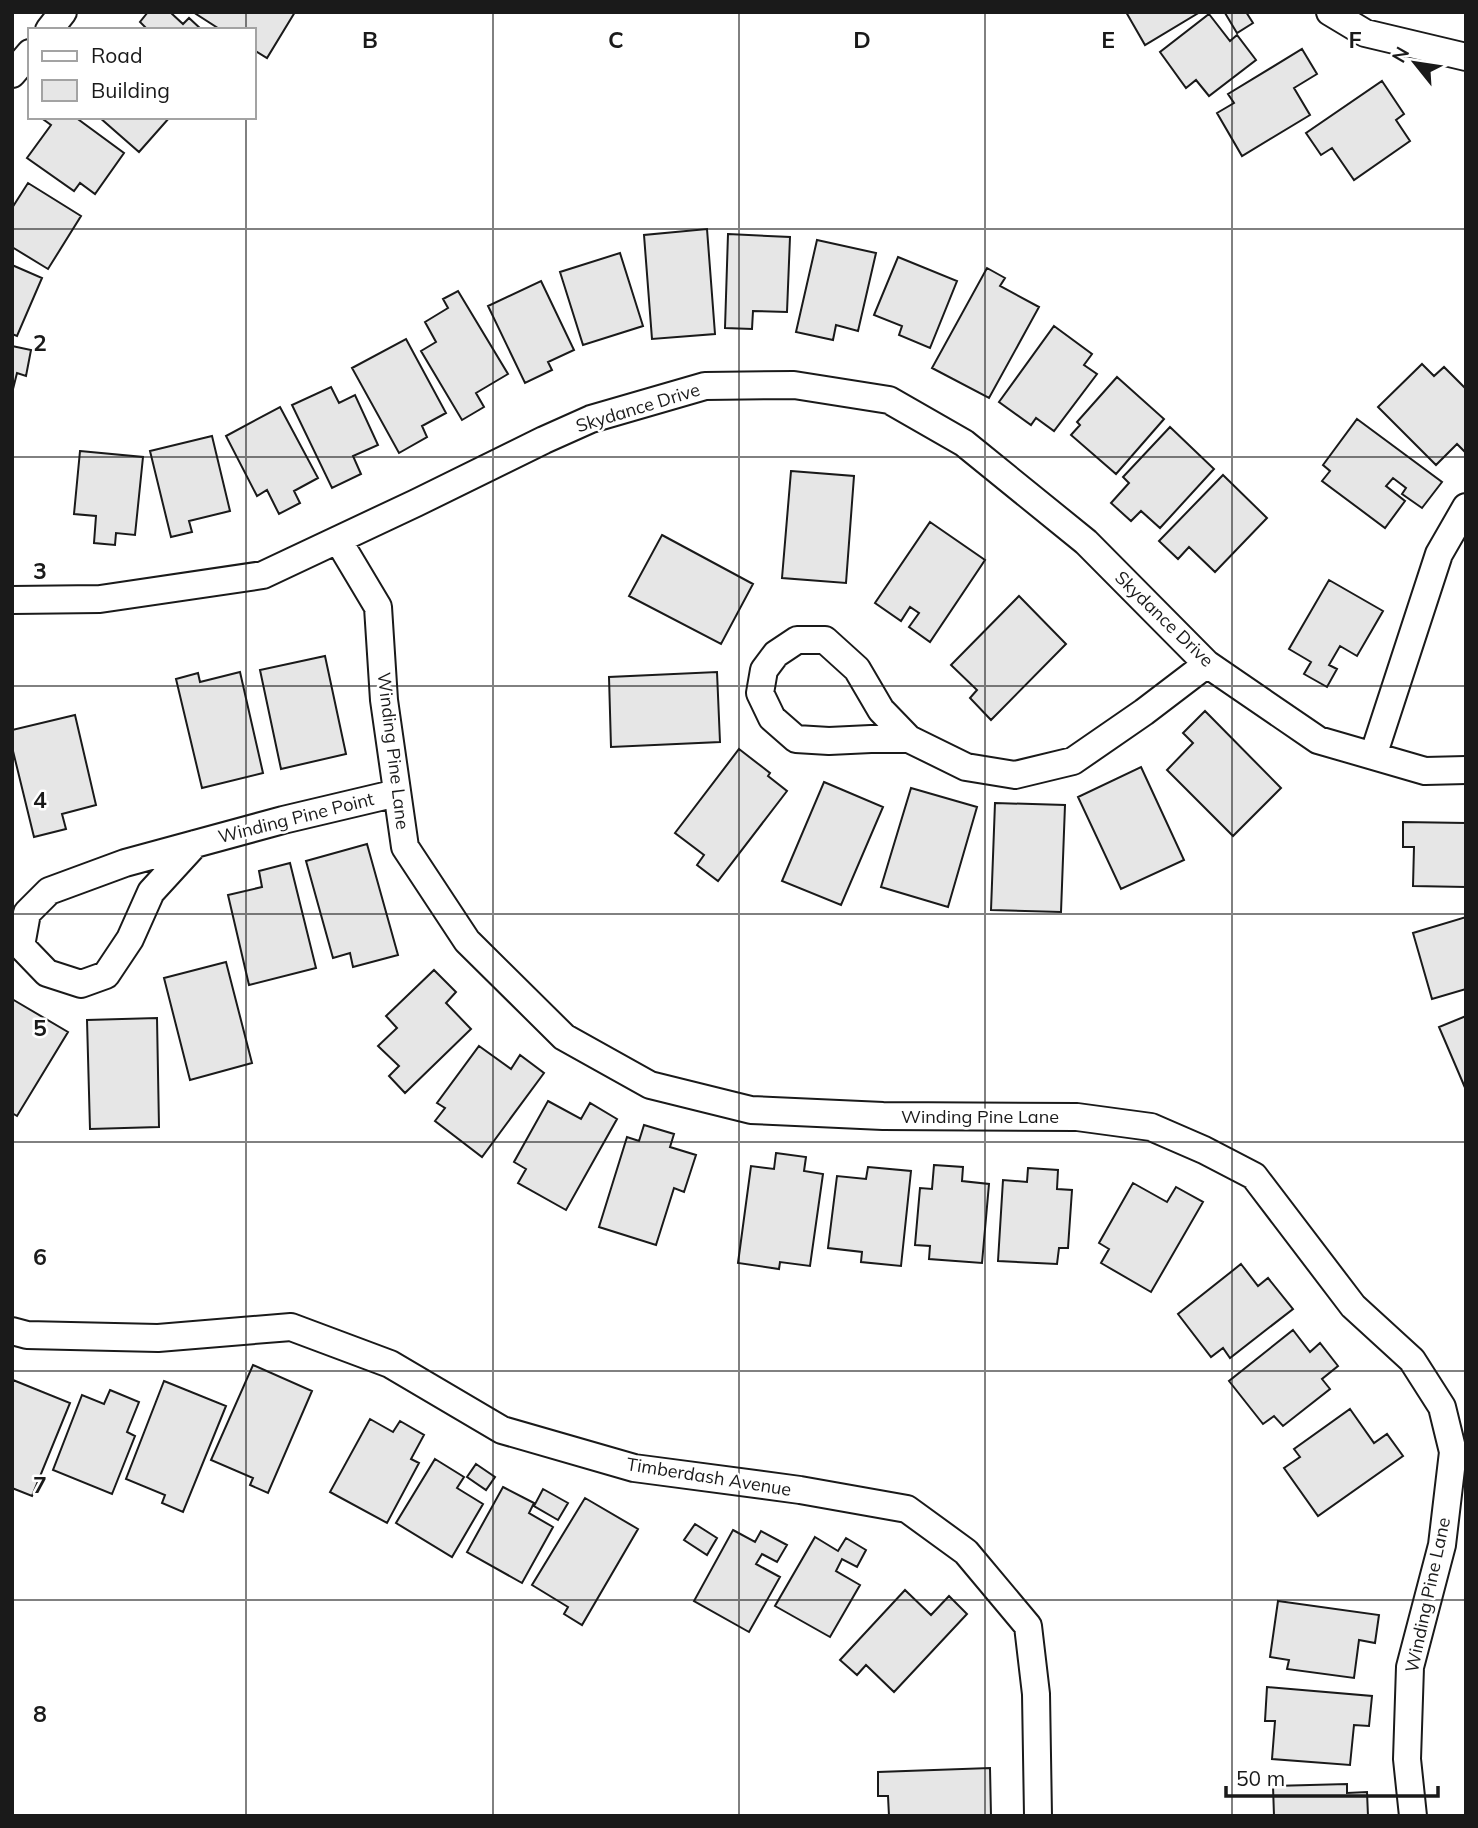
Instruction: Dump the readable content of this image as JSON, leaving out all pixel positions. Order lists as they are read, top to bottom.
{
  "streets": {
    "street": [
      "Skydance Drive",
      "Winding Pine Lane",
      "Winding Pine Point",
      "Timberdash Avenue"
    ]
  },
  "crossings": [
    ["Skydance Drive", "Winding Pine Lane"],
    ["Winding Pine Lane", "Winding Pine Point"]
  ],
  "legend": ["Road", "Building"],
  "scale_bar": "50 m",
  "north": "top left",
  "grid": {
    "columns": [
      "B",
      "C",
      "D",
      "E",
      "F"
    ],
    "rows": [
      "2",
      "3",
      "4",
      "5",
      "6",
      "7",
      "8"
    ]
  }
}
